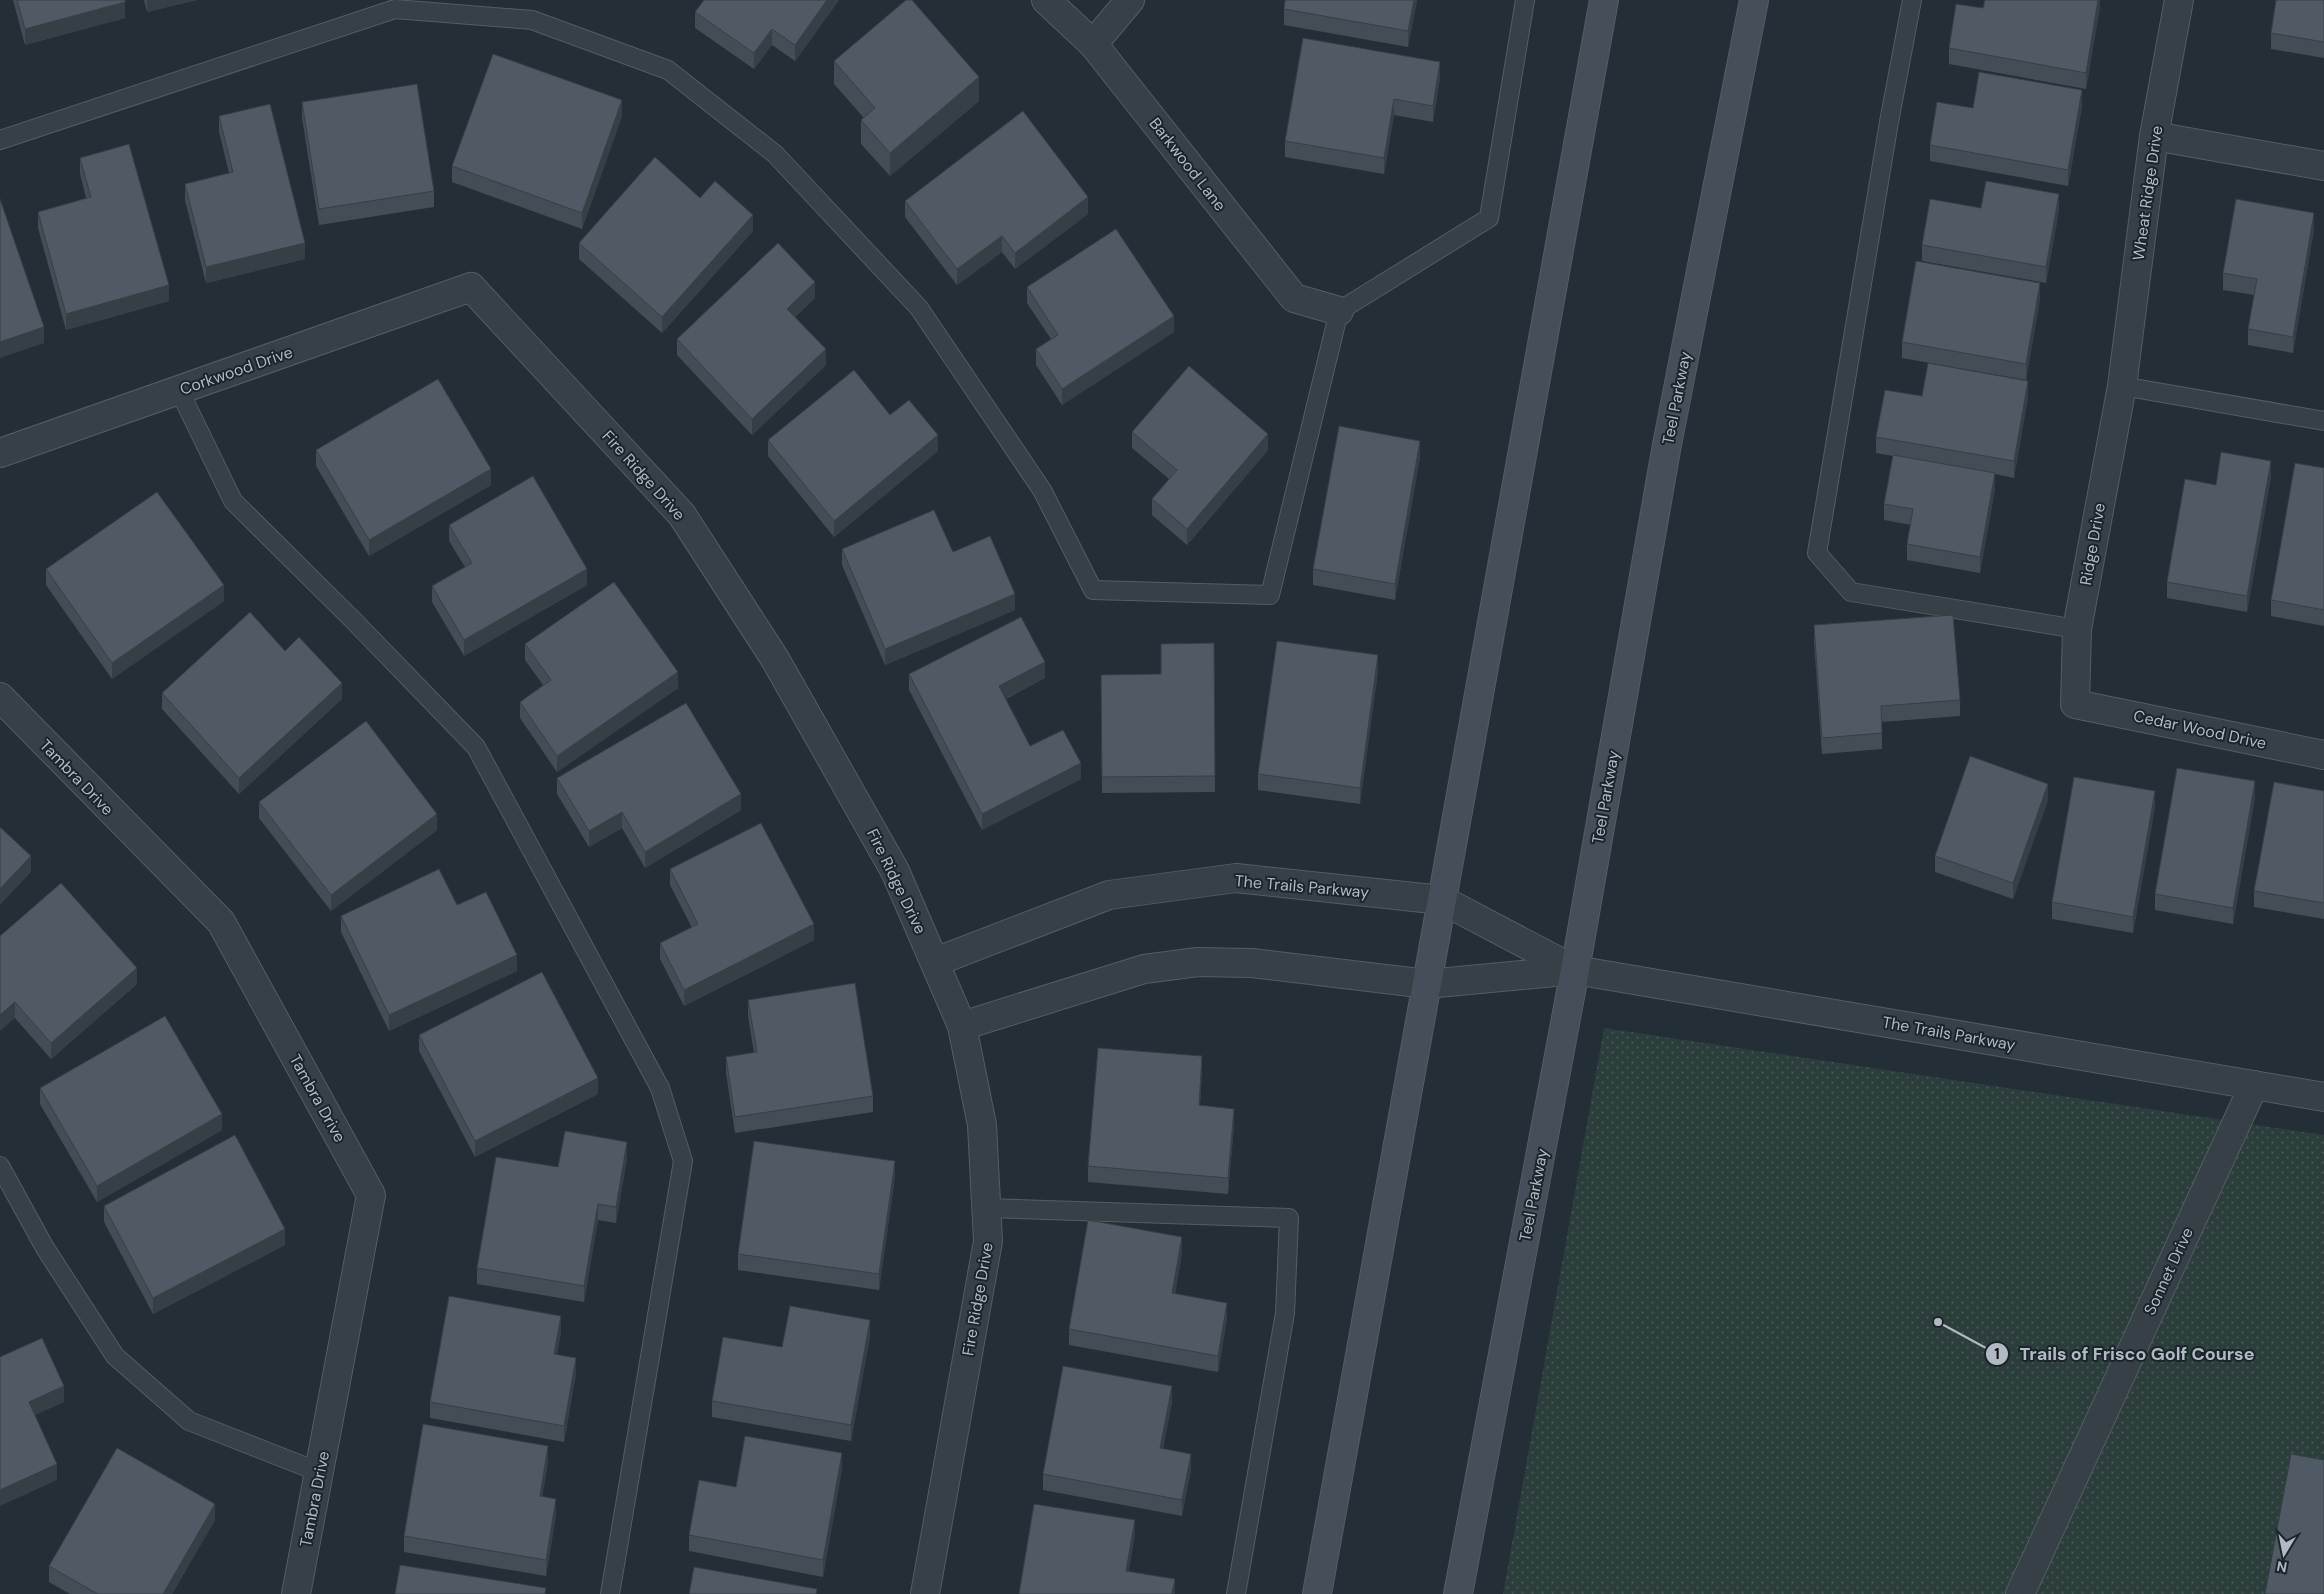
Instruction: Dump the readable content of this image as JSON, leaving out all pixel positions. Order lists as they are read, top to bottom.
{
  "streets": {
    "main road": ["Teel Parkway"],
    "street": [
      "Barkwood Lane",
      "Wheat Ridge Drive",
      "Corkwood Drive",
      "Fire Ridge Drive",
      "Ridge Drive",
      "Cedar Wood Drive",
      "Tambra Drive",
      "The Trails Parkway",
      "Sonnet Drive"
    ]
  },
  "crossings": [
    ["Wheat Ridge Drive", "Ridge Drive"],
    ["Corkwood Drive", "Fire Ridge Drive"],
    ["Teel Parkway", "The Trails Parkway"],
    ["Fire Ridge Drive", "The Trails Parkway"],
    ["Ridge Drive", "Cedar Wood Drive"],
    ["The Trails Parkway", "Sonnet Drive"]
  ],
  "places": ["Trails of Frisco Golf Course"],
  "north": "bottom"
}
